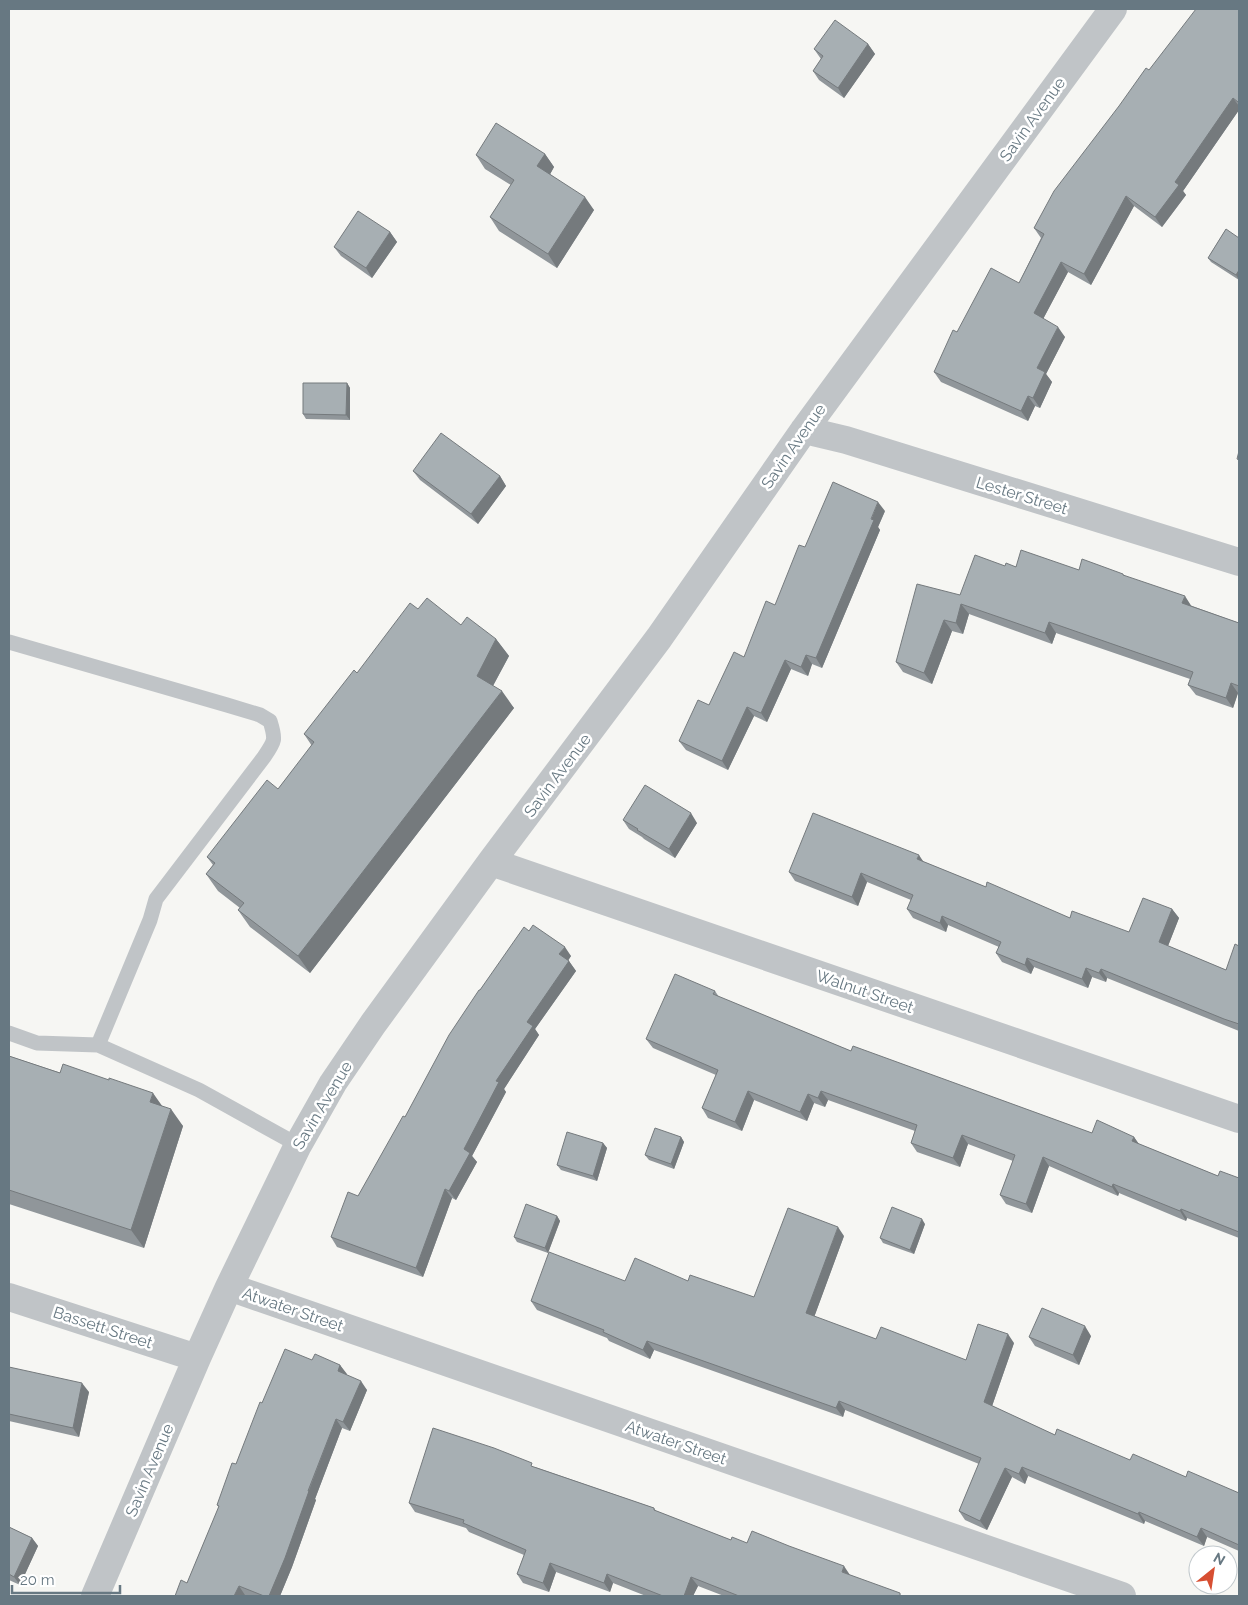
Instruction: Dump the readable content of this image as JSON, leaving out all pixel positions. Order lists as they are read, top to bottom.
{
  "streets": {
    "street": [
      "Savin Avenue",
      "Lester Street",
      "Walnut Street",
      "Atwater Street",
      "Bassett Street"
    ]
  },
  "crossings": [
    ["Savin Avenue", "Lester Street"],
    ["Savin Avenue", "Walnut Street"],
    ["Savin Avenue", "Atwater Street"],
    ["Savin Avenue", "Bassett Street"]
  ],
  "scale_bar": "20 m",
  "north": "top right"
}
